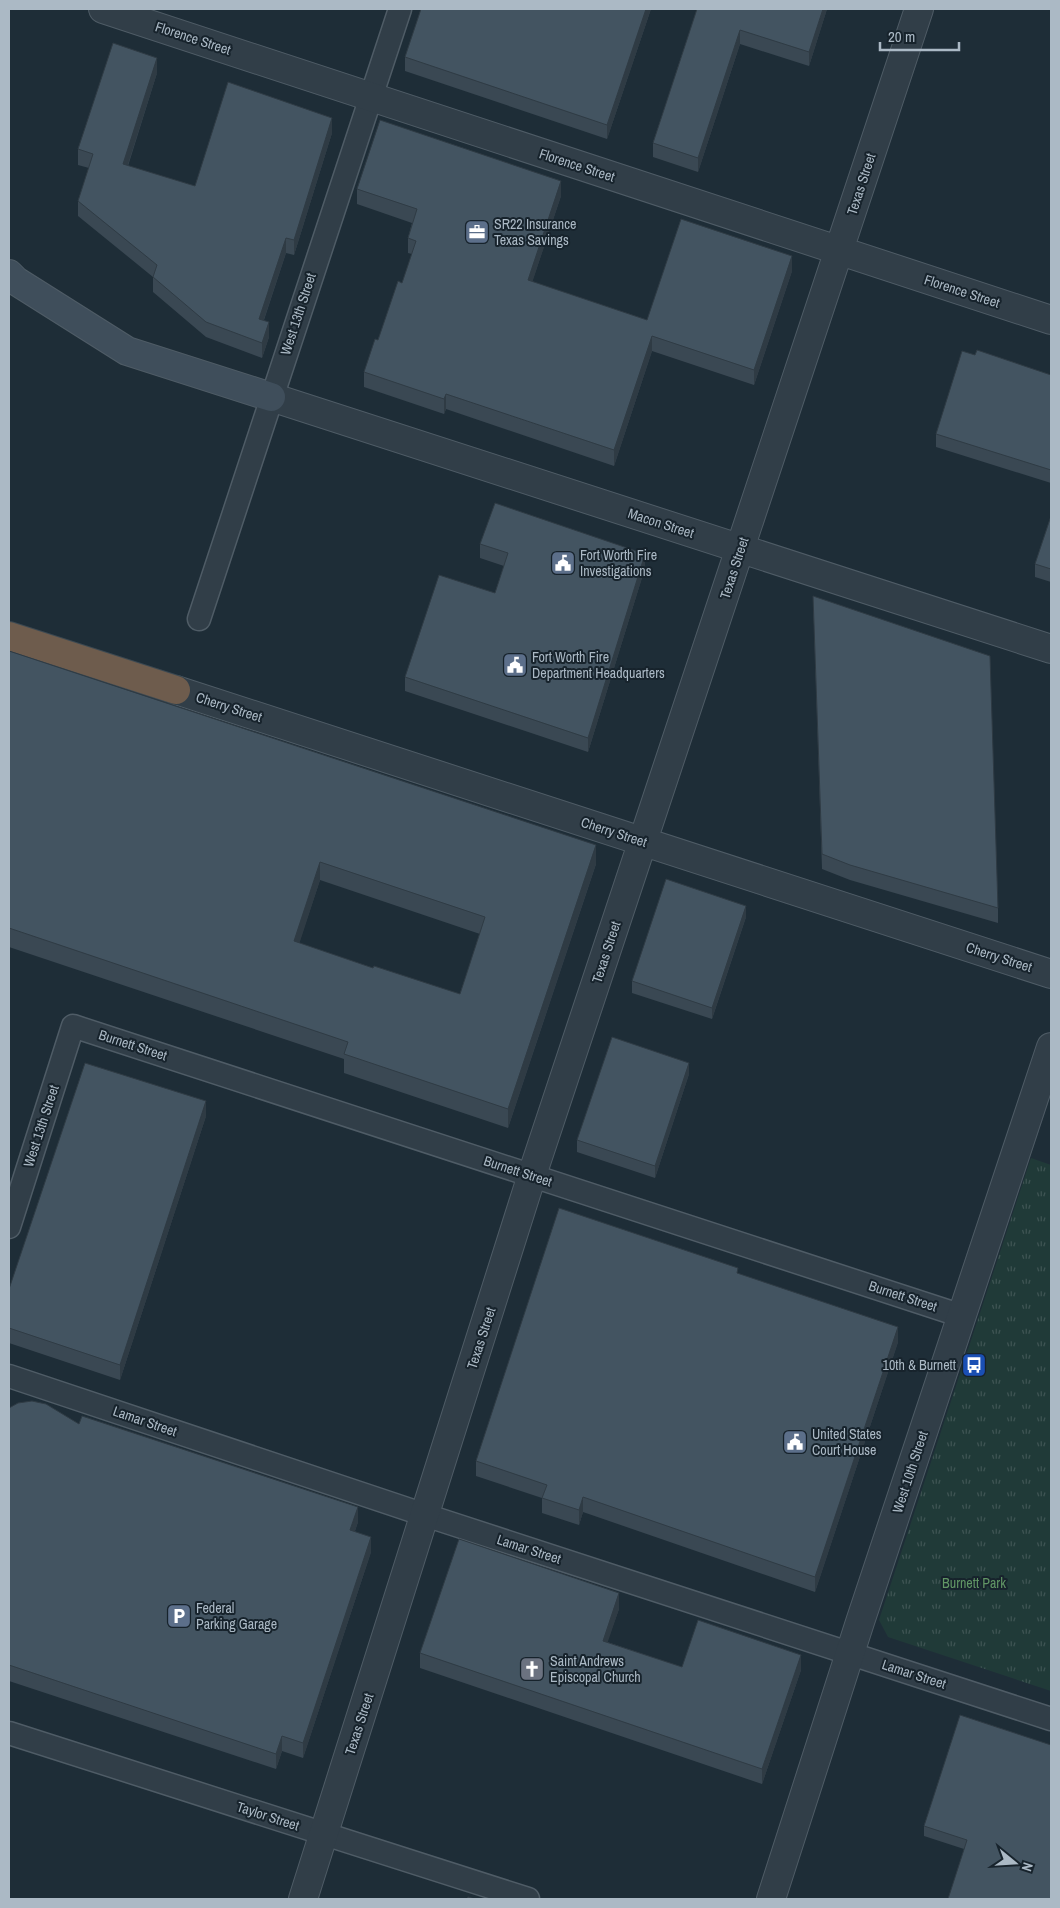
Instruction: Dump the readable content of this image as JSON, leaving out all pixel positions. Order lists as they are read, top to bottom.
{
  "streets": {
    "street": [
      "Florence Street",
      "Texas Street",
      "West 13th Street",
      "Macon Street",
      "Cherry Street",
      "Burnett Street",
      "Lamar Street",
      "West 10th Street",
      "Taylor Street"
    ]
  },
  "crossings": [
    ["Florence Street", "Texas Street"],
    ["Florence Street", "West 13th Street"],
    ["Texas Street", "Macon Street"],
    ["Texas Street", "Cherry Street"],
    ["Texas Street", "Burnett Street"],
    ["Texas Street", "Lamar Street"],
    ["Texas Street", "Taylor Street"],
    ["West 13th Street", "Macon Street"],
    ["West 13th Street", "Burnett Street"],
    ["Burnett Street", "West 10th Street"],
    ["Lamar Street", "West 10th Street"]
  ],
  "parks": ["Burnett Park"],
  "places": {
    "office": ["SR22 Insurance Texas Savings"],
    "public building": ["Fort Worth Fire Investigations", "Fort Worth Fire Department Headquarters", "United States Court House"],
    "bus stop": ["10th & Burnett"],
    "parking": ["Federal Parking Garage"],
    "church": ["Saint Andrews Episcopal Church"]
  },
  "scale_bar": "20 m",
  "north": "right"
}
